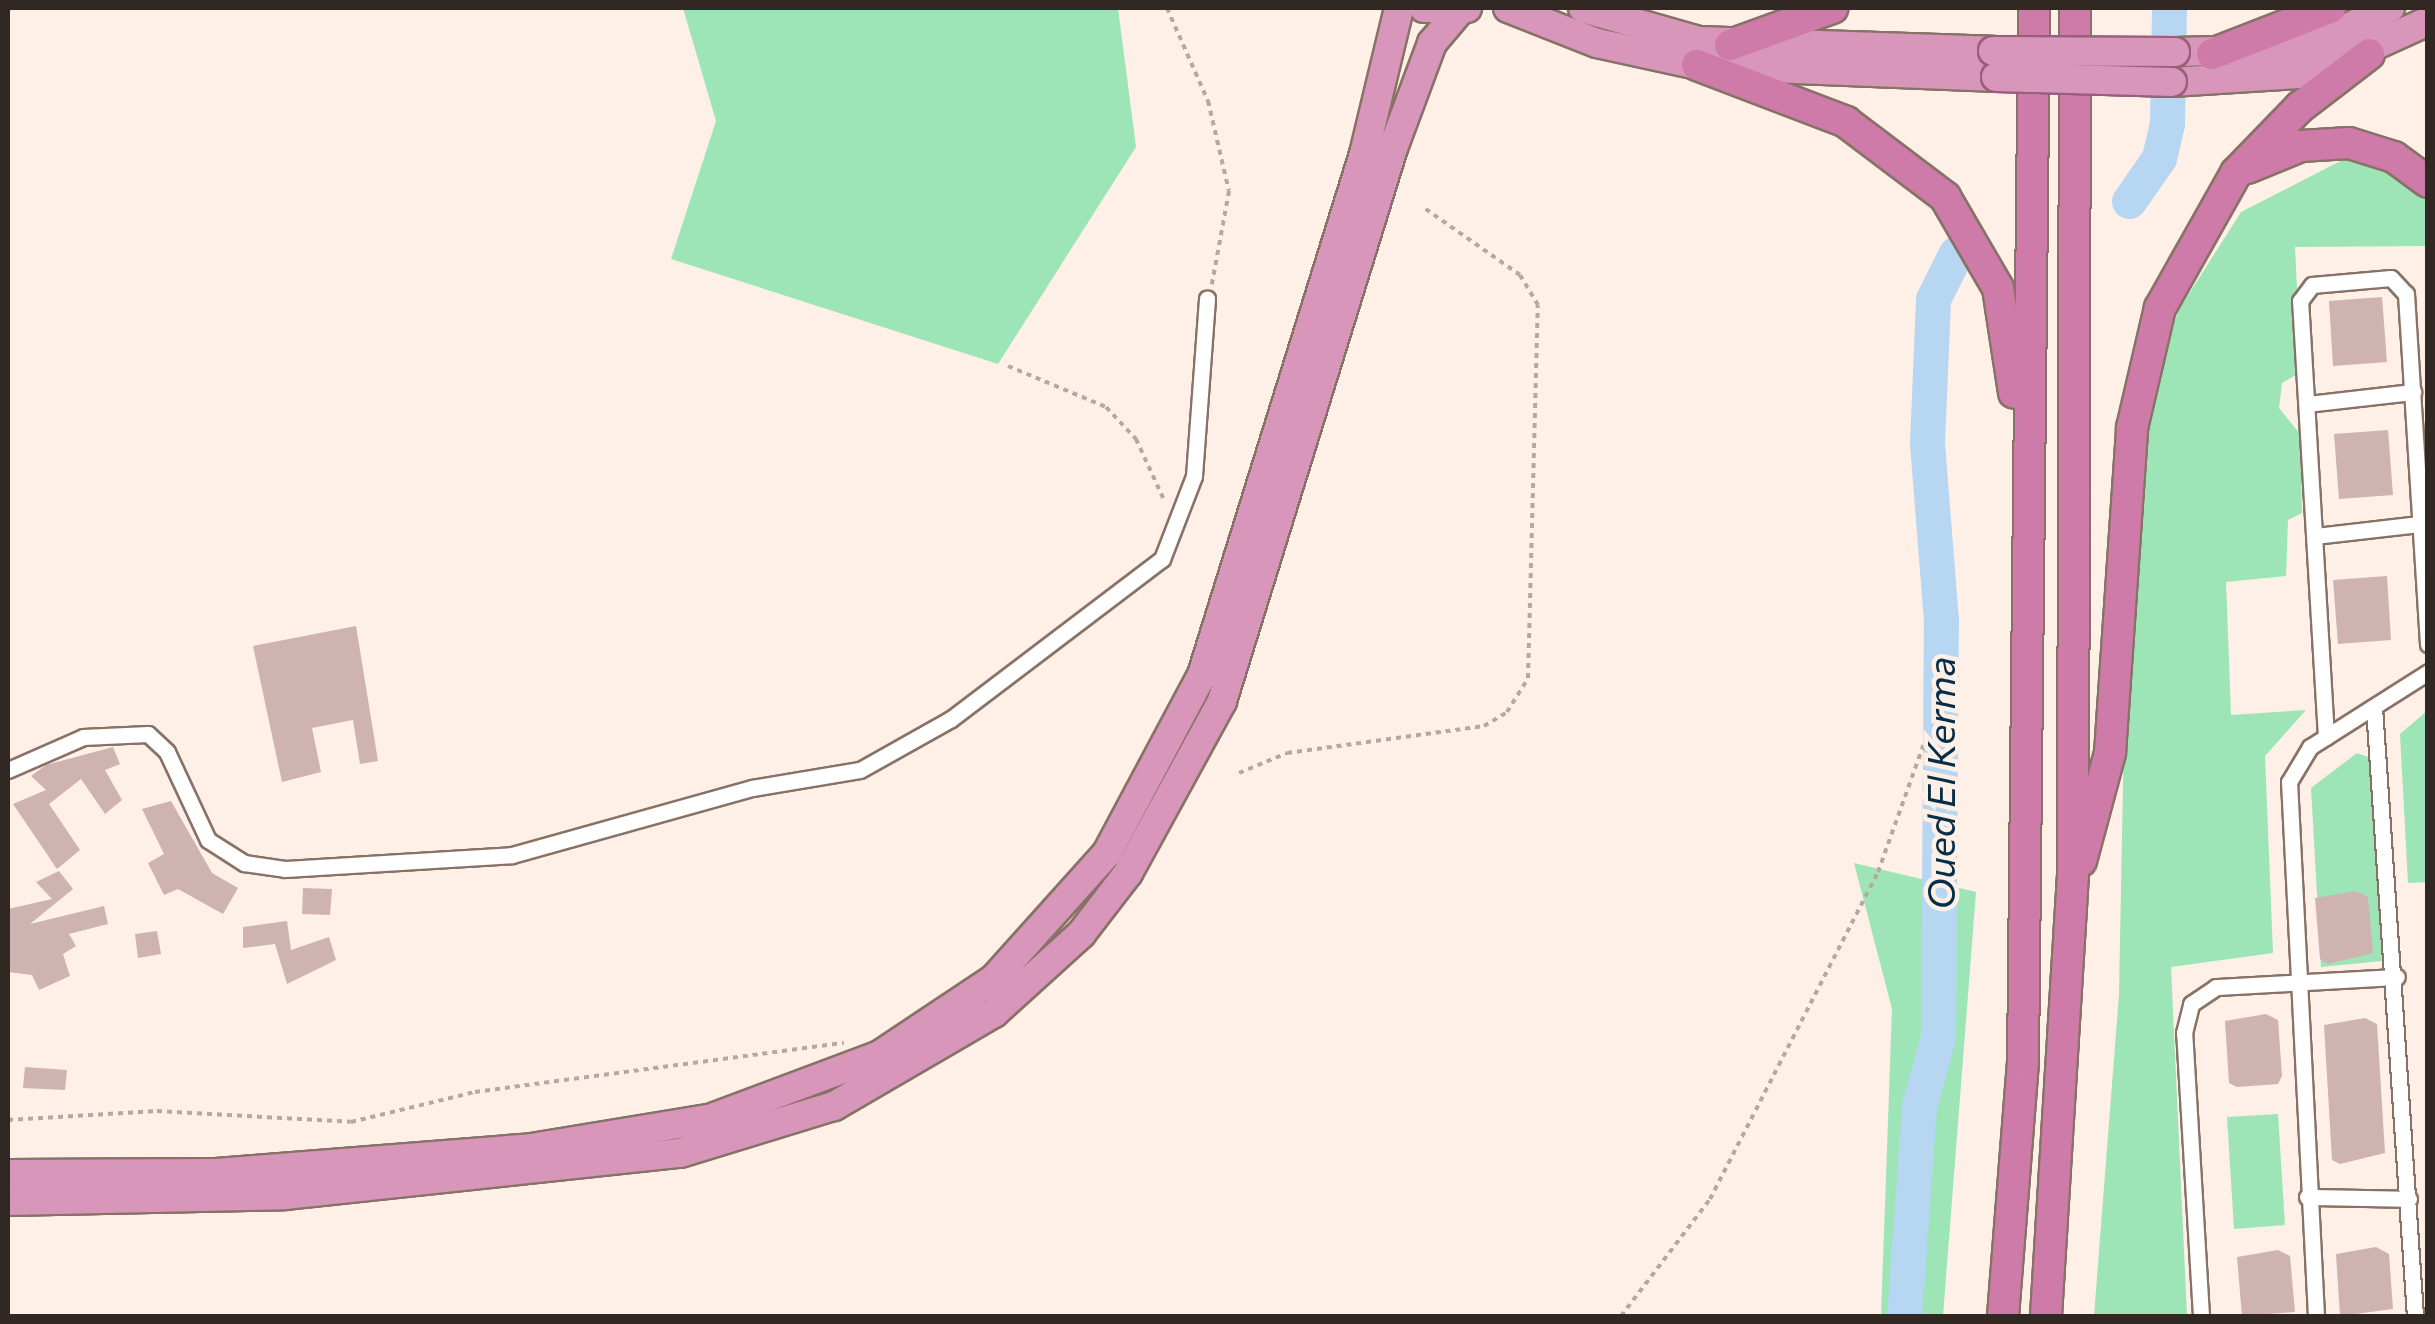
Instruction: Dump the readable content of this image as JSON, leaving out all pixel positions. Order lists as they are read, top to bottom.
{
  "water": ["Oued El Kerma"]
}
